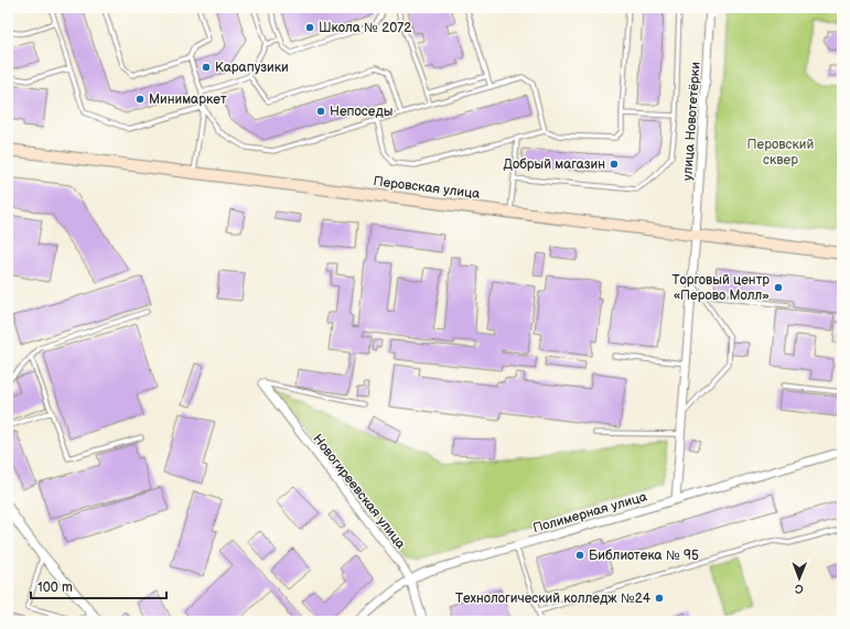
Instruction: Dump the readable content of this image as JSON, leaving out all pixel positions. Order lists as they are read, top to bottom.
{
  "streets": {
    "main road": ["Перовская улица"],
    "street": ["улица Новотетёрки", "Новогиреевская улица", "Полимерная улица"]
  },
  "crossings": [
    ["улица Новотетёрки", "Перовская улица"],
    ["улица Новотетёрки", "Полимерная улица"],
    ["Новогиреевская улица", "Полимерная улица"]
  ],
  "parks": ["Перовский сквер"],
  "places": [
    "Школа № 2072",
    "Карапузики",
    "Минимаркет",
    "Непоседы",
    "Добрый магазин",
    "Торговый центр «Перово Молл»",
    "Библиотека № 95",
    "Технологический колледж №24"
  ],
  "scale_bar": "100 m",
  "north": "bottom"
}
